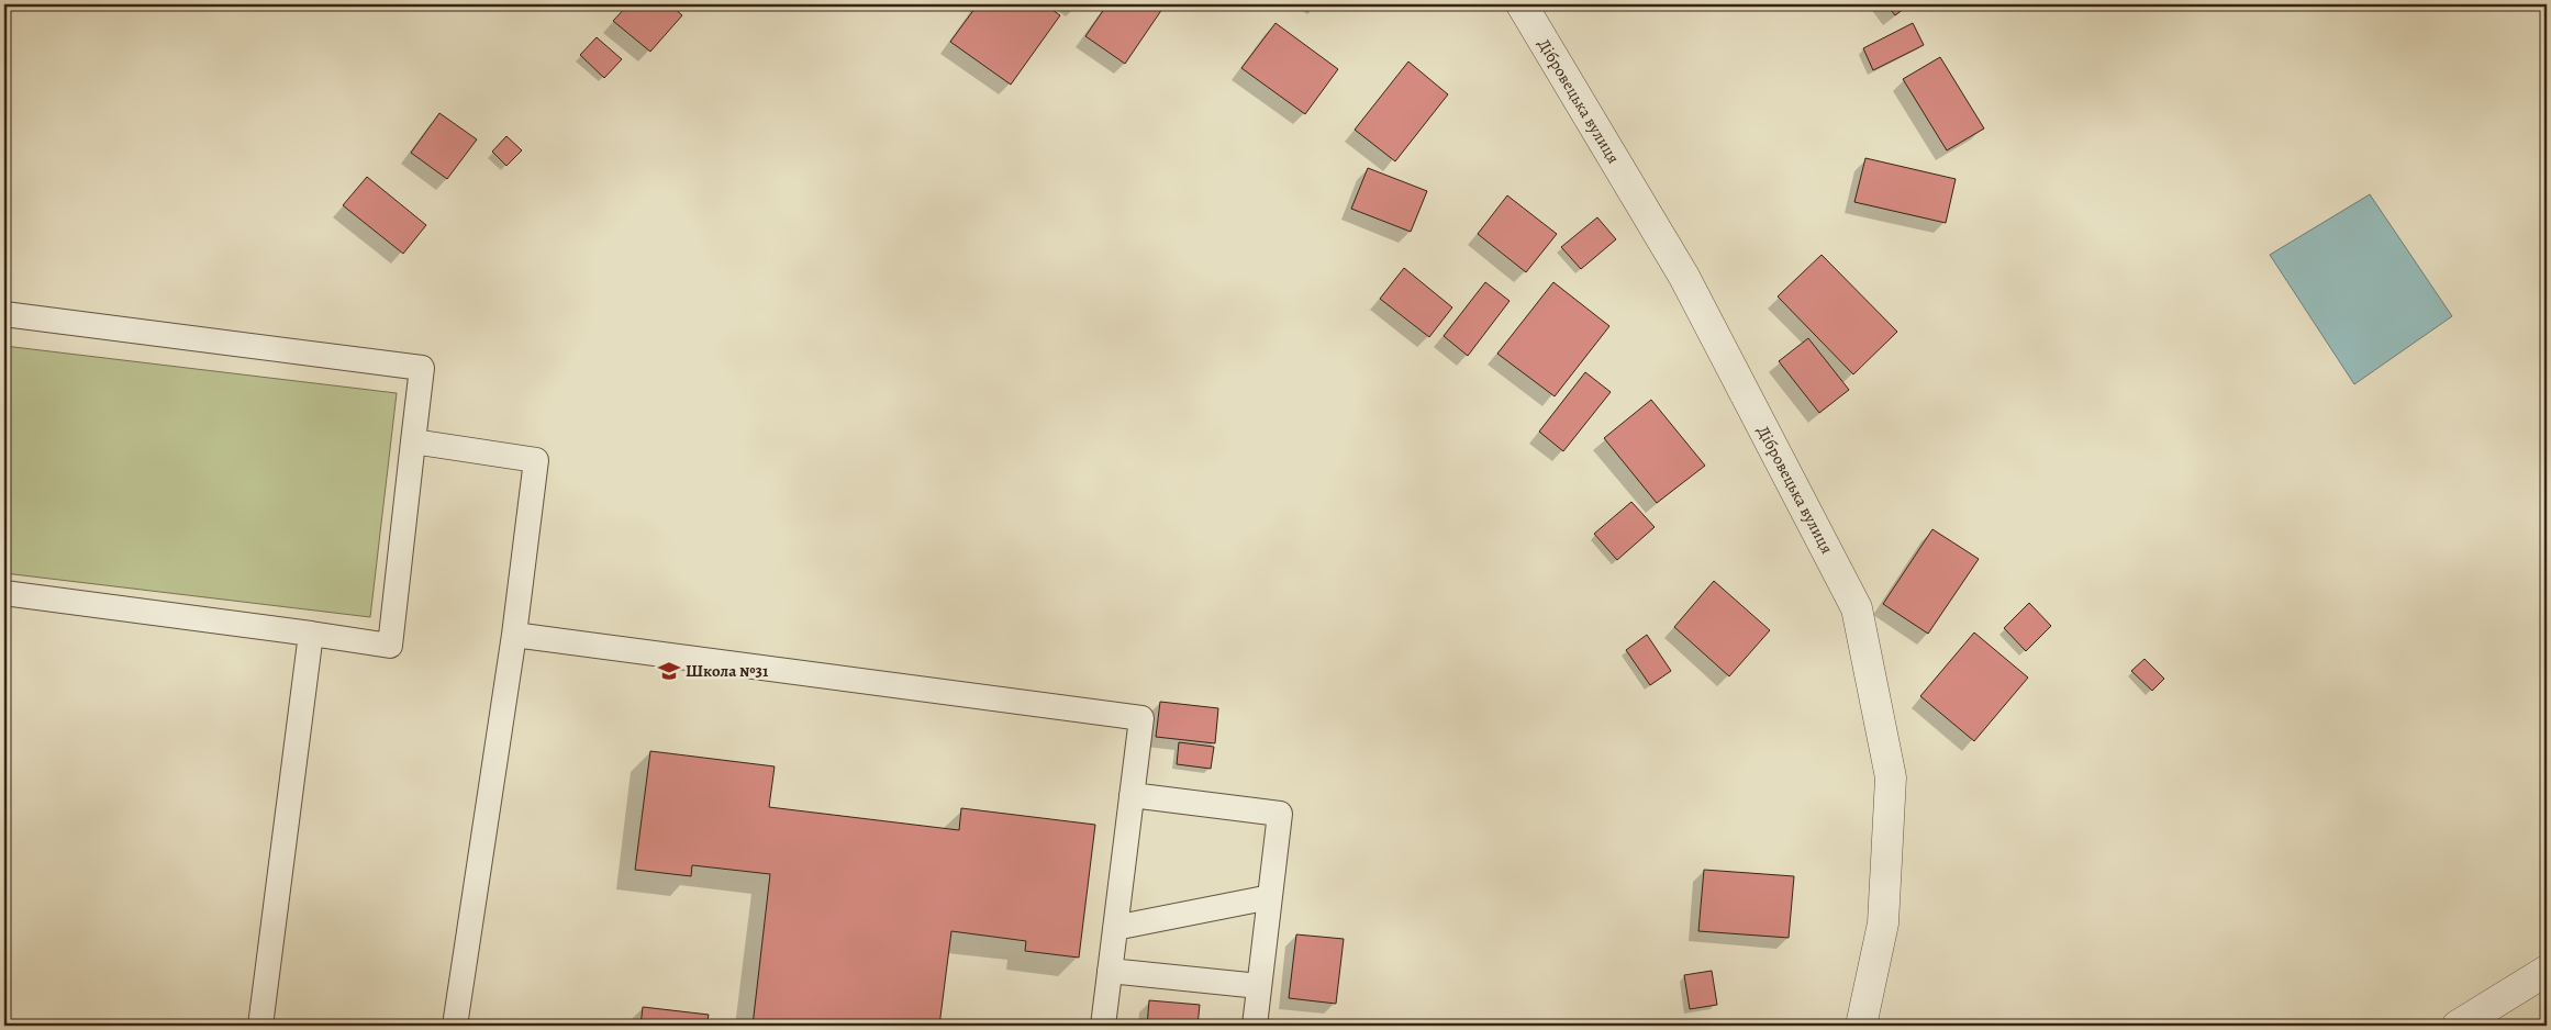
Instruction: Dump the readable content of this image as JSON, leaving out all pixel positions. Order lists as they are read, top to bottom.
{
  "streets": {
    "street": ["Дібровецька вулиця"]
  },
  "places": {
    "school or university": ["Школа №31"]
  }
}
